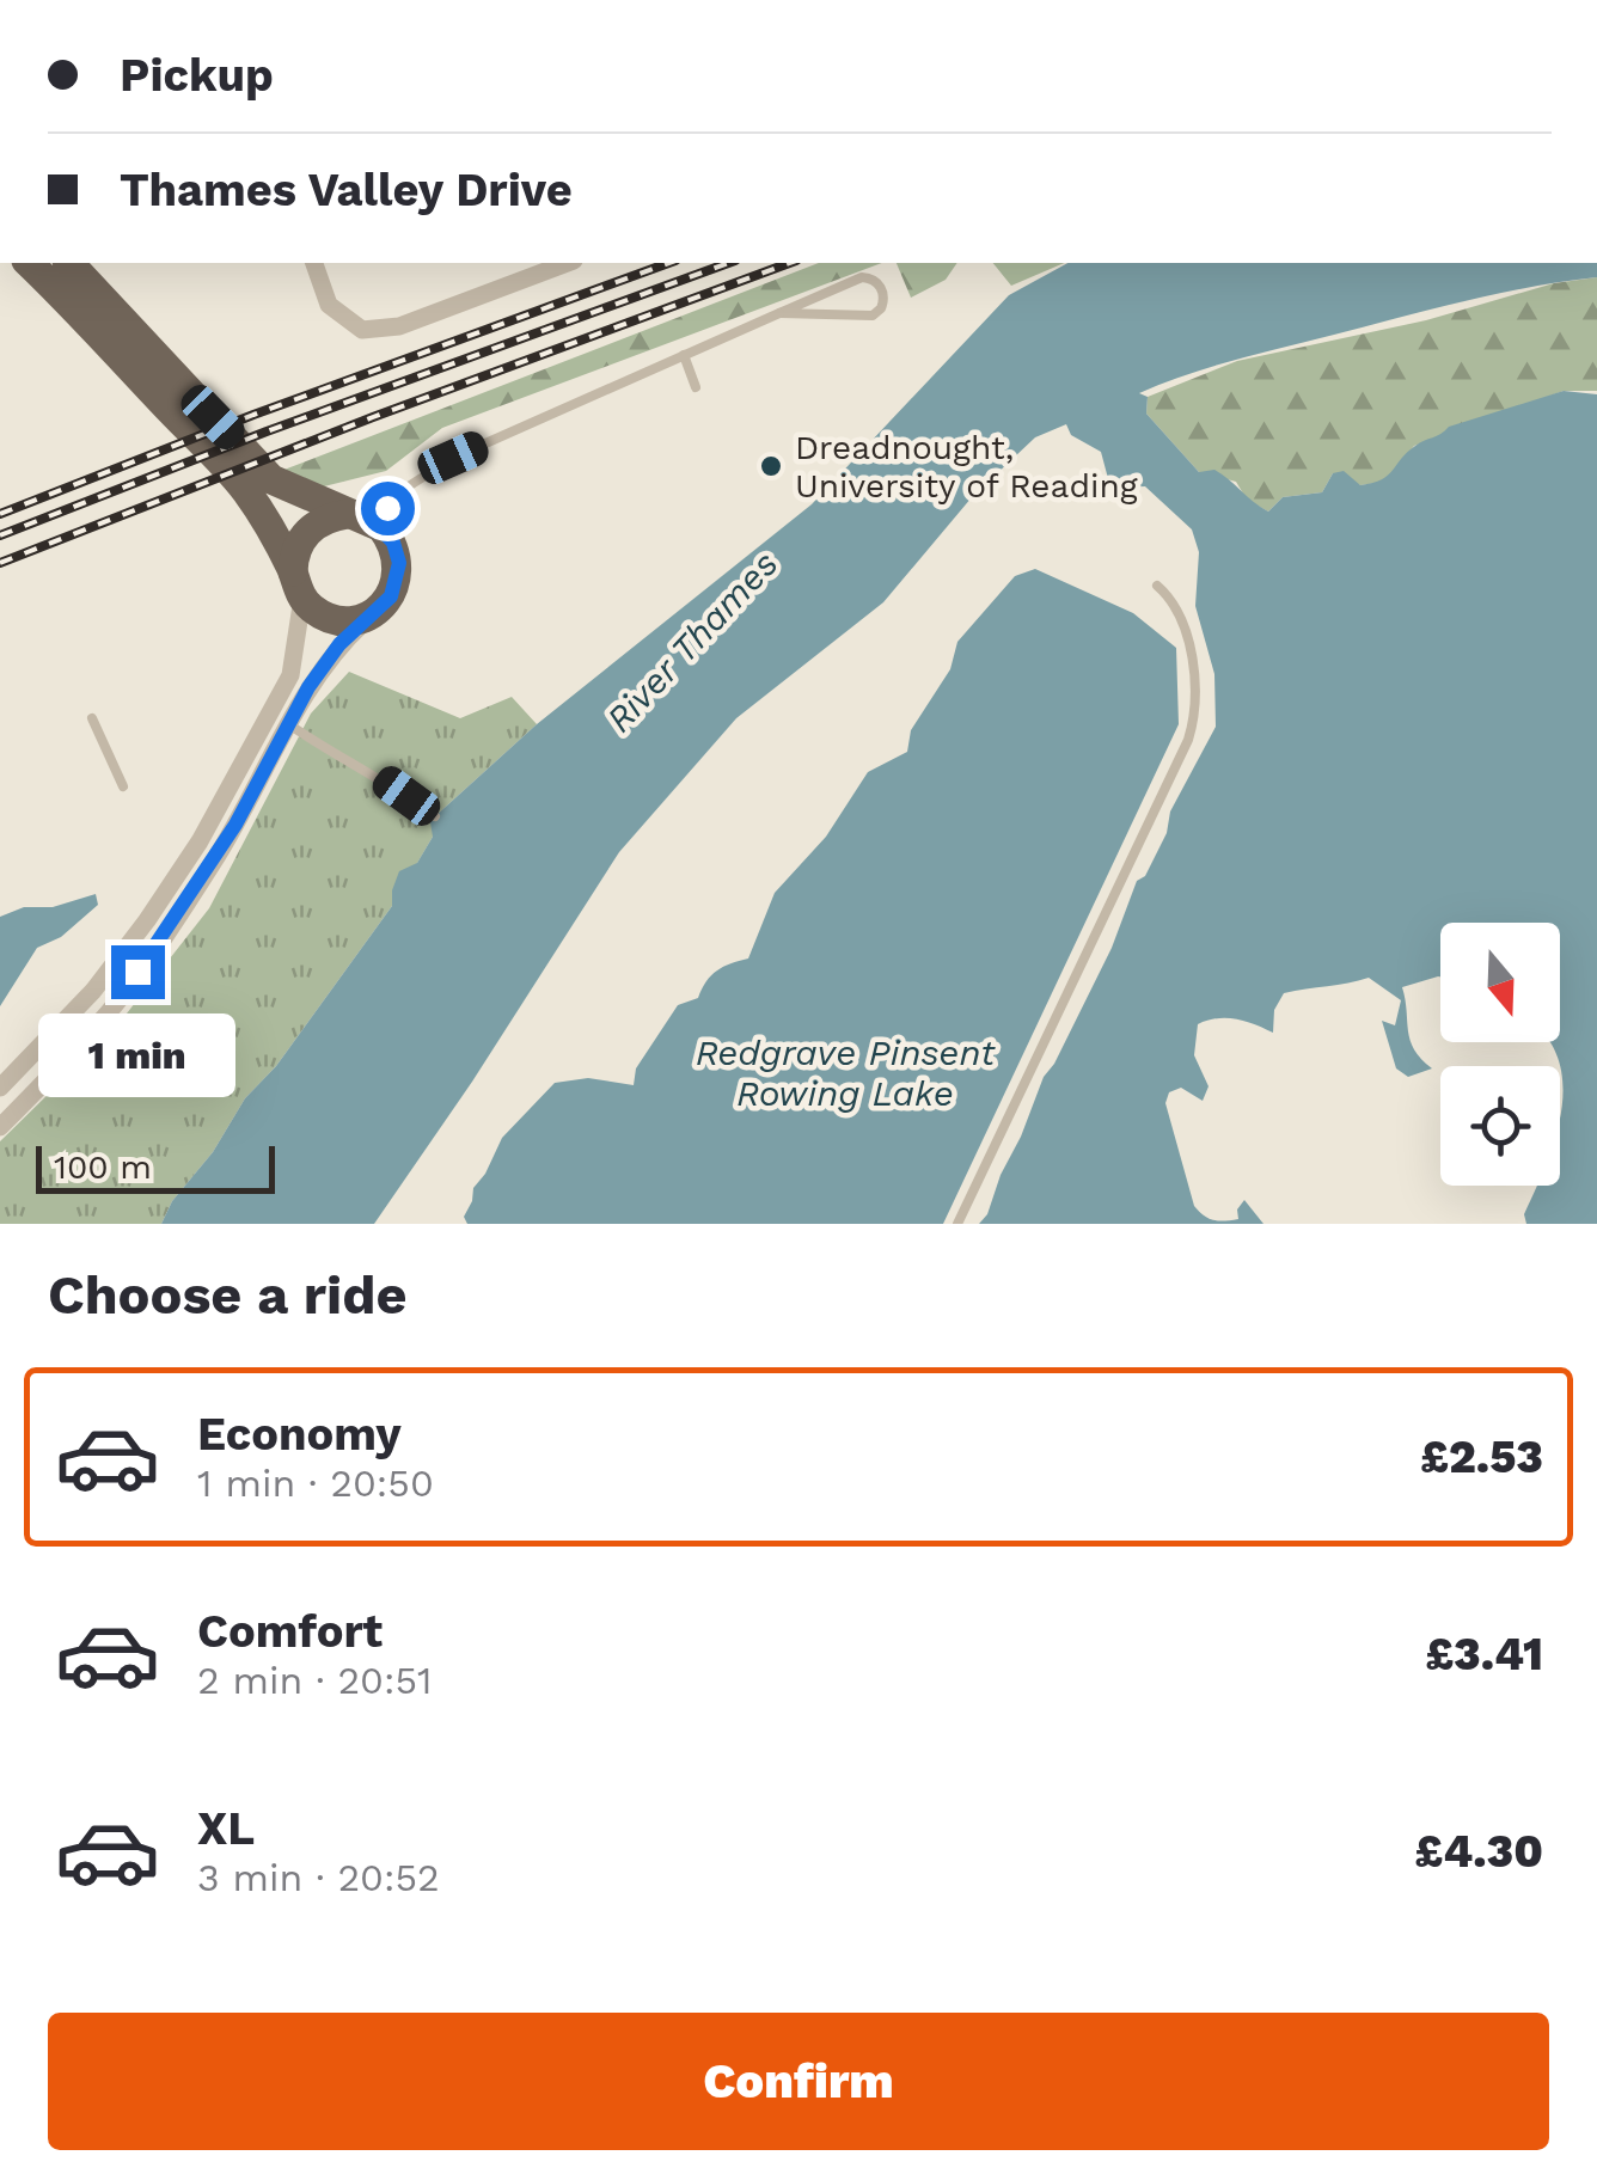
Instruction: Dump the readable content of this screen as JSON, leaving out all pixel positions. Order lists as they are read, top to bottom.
{
  "water": ["River Thames", "Redgrave Pinsent Rowing Lake"],
  "places": ["Dreadnought, University of Reading"],
  "scale_bar": "100 m",
  "north": "bottom",
  "page": {
    "banner": ["Pickup", "Thames Valley Drive"],
    "bubble": "1 min",
    "scale": "100 m",
    "heading": "Choose a ride",
    "list": [
      {
        "name": "Economy",
        "note": "1 min · 20:50",
        "value": "£2.53"
      },
      {
        "name": "Comfort",
        "note": "2 min · 20:51",
        "value": "£3.41"
      },
      {
        "name": "XL",
        "note": "3 min · 20:52",
        "value": "£4.30"
      }
    ],
    "buttons": "Confirm"
  }
}
